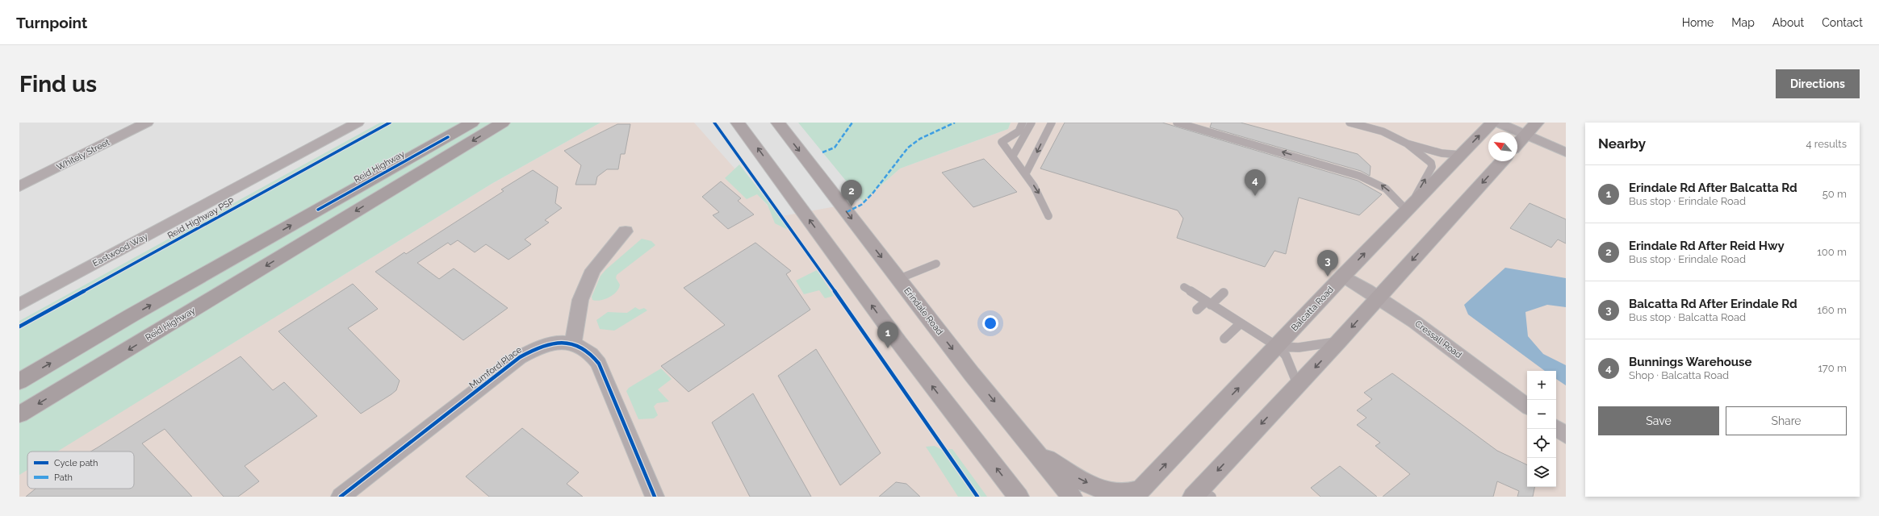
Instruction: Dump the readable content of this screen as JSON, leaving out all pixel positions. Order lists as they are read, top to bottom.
{
  "streets": {
    "highway": ["Reid Highway"],
    "main road": ["Balcatta Road", "Erindale Road"],
    "street": [
      "Whitely Street",
      "Eastwood Way",
      "Cressall Road",
      "Mumford Place"
    ],
    "cycle path": ["Reid Highway PSP"]
  },
  "crossings": [
    ["Balcatta Road", "Cressall Road"]
  ],
  "legend": ["Cycle path", "Path"],
  "north": "top left",
  "page": {
    "header": "Turnpoint",
    "nav": [
      "Home",
      "Map",
      "About",
      "Contact"
    ],
    "buttons": [
      "Directions",
      ["Save", "Share"]
    ],
    "title": "Find us",
    "heading": ["Nearby", "4 results"],
    "list": [
      {
        "mark": "1",
        "name": "Erindale Rd After Balcatta Rd",
        "note": "Bus stop · Erindale Road",
        "value": "50 m"
      },
      {
        "mark": "2",
        "name": "Erindale Rd After Reid Hwy",
        "note": "Bus stop · Erindale Road",
        "value": "100 m"
      },
      {
        "mark": "3",
        "name": "Balcatta Rd After Erindale Rd",
        "note": "Bus stop · Balcatta Road",
        "value": "160 m"
      },
      {
        "mark": "4",
        "name": "Bunnings Warehouse",
        "note": "Shop · Balcatta Road",
        "value": "170 m"
      }
    ],
    "pins": [
      "4",
      "2",
      "3",
      "1"
    ],
    "map_buttons": ["+", "−"]
  }
}
